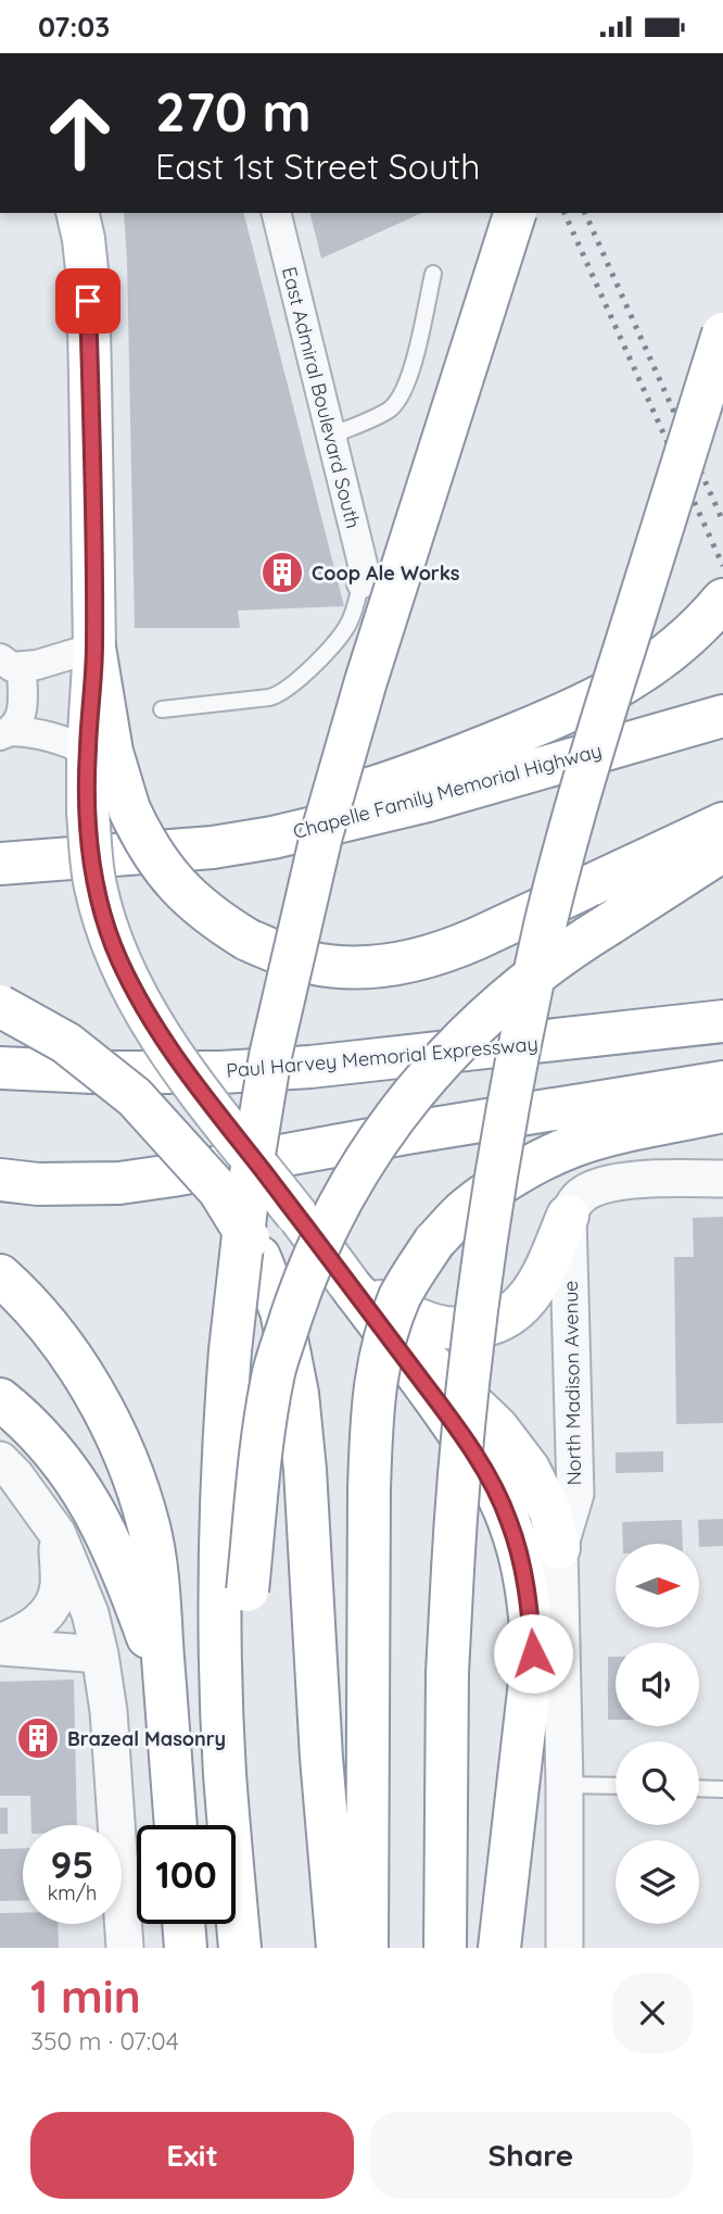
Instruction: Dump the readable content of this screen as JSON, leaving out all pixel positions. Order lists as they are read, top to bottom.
{
  "streets": {
    "main road": ["Chapelle Family Memorial Highway", "Paul Harvey Memorial Expressway"],
    "street": ["East Admiral Boulevard South", "North Madison Avenue"]
  },
  "places": {
    "building": ["Coop Ale Works", "Brazeal Masonry"]
  },
  "north": "right",
  "page": {
    "status": "07:03",
    "turn": ["270 m", "East 1st Street South"],
    "speed": "95 km/h",
    "limit": "100",
    "heading": ["1 min", "350 m · 07:04"],
    "buttons": ["Exit", "Share"]
  }
}
